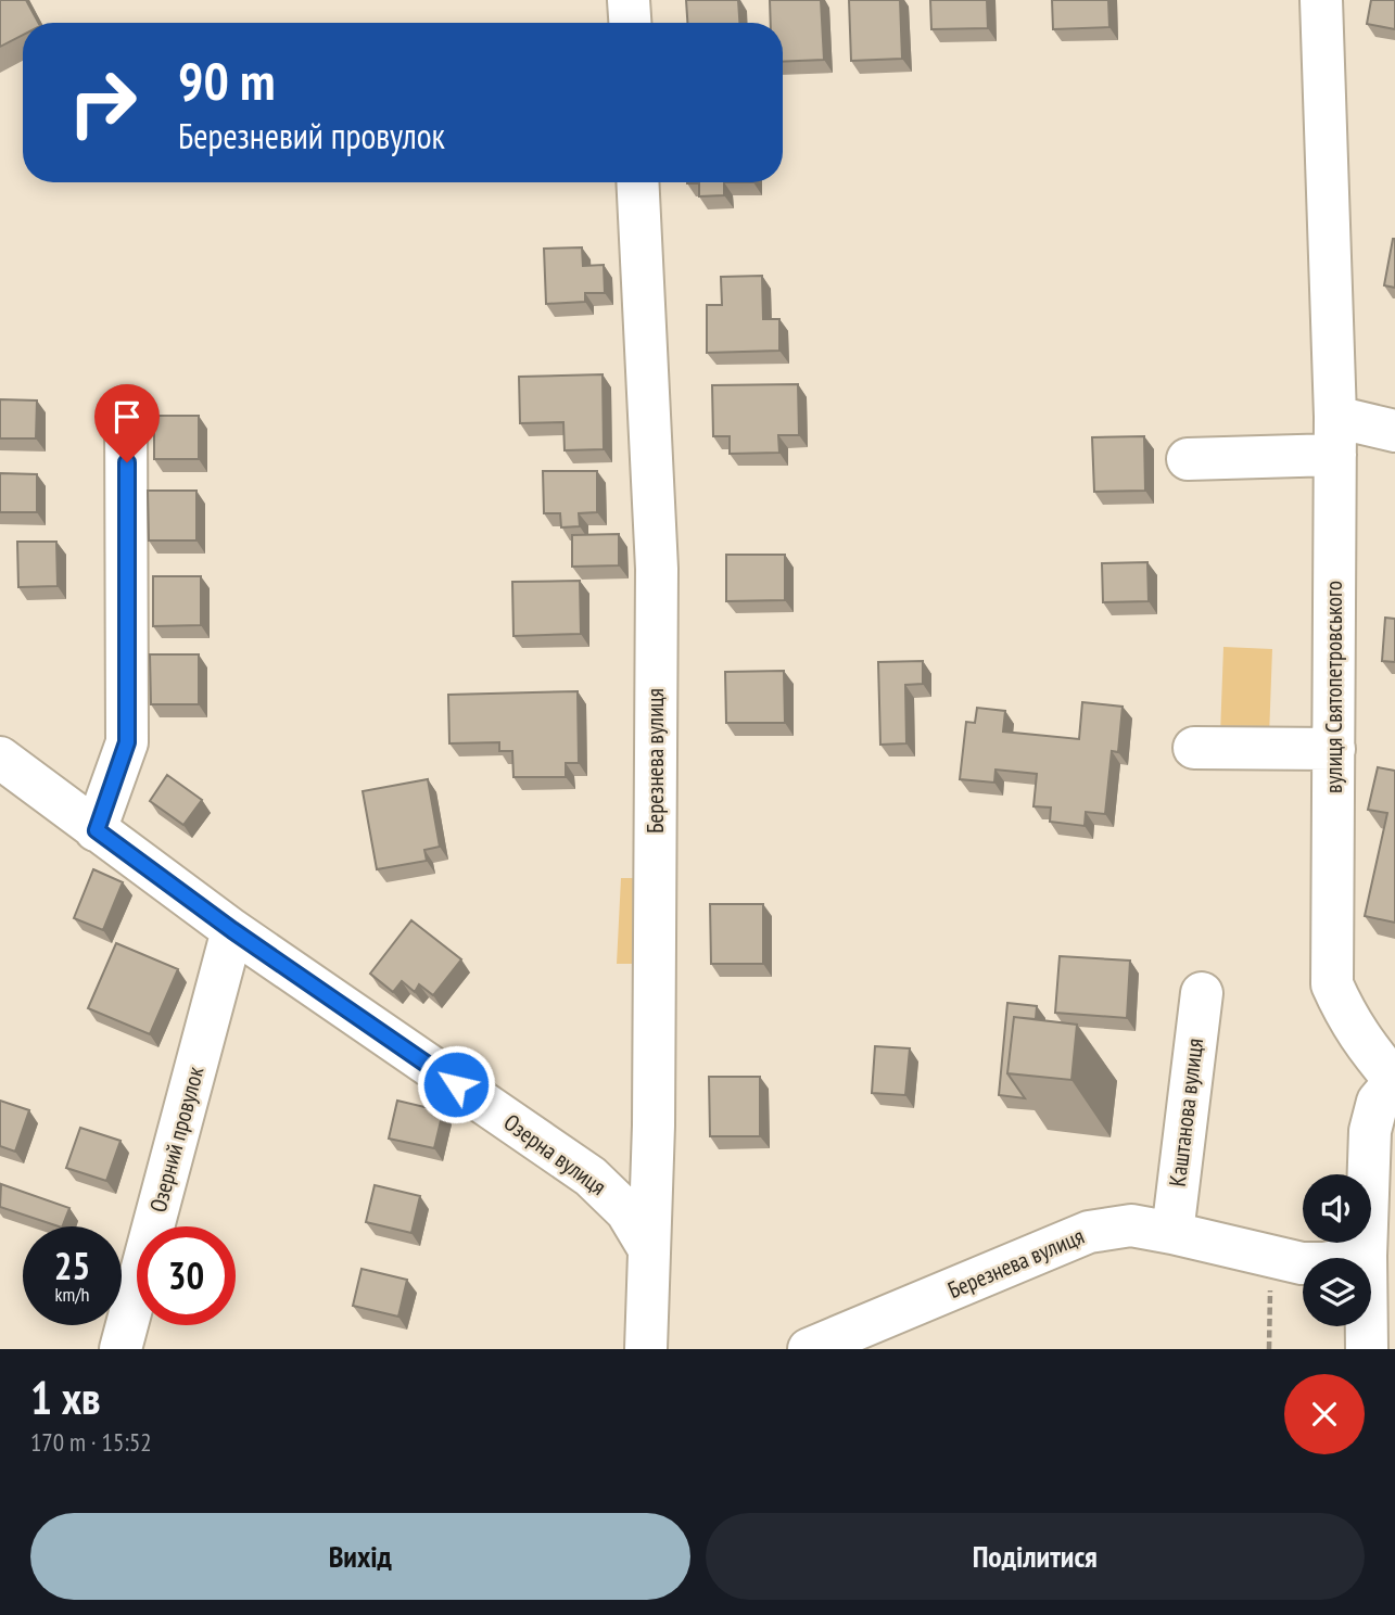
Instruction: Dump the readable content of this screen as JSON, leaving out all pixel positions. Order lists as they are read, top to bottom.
{
  "streets": {
    "street": [
      "вулиця Святопетровського",
      "Березнева вулиця",
      "Каштанова вулиця",
      "Озерний провулок",
      "Озерна вулиця"
    ]
  },
  "crossings": [
    ["вулиця Святопетровського", "Березнева вулиця"],
    ["Березнева вулиця", "Каштанова вулиця"],
    ["Березнева вулиця", "Озерна вулиця"],
    ["Озерний провулок", "Озерна вулиця"]
  ],
  "page": {
    "turn": ["90 m", "Березневий провулок"],
    "speed": "25 km/h",
    "limit": "30",
    "heading": ["1 хв", "170 m · 15:52"],
    "buttons": ["Вихід", "Поділитися"]
  }
}
